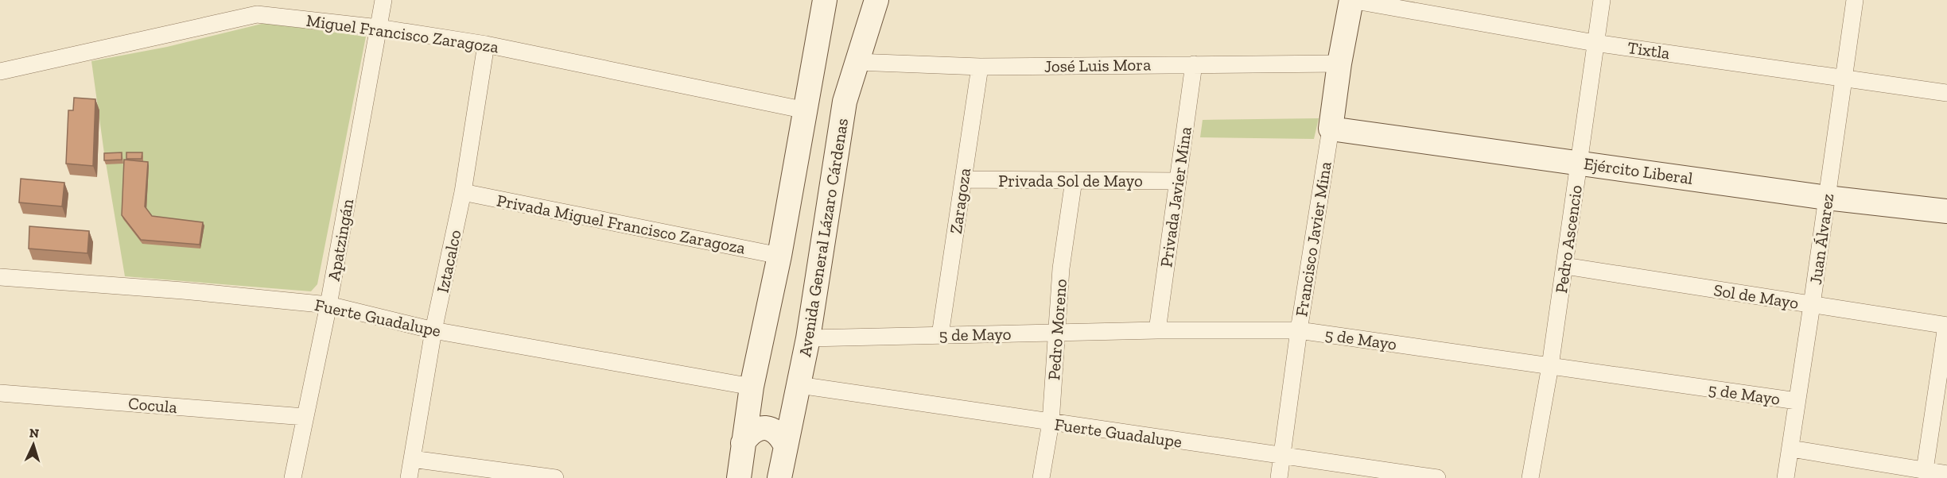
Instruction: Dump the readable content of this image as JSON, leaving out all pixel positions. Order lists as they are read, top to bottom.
{
  "streets": {
    "street": [
      "Miguel Francisco Zaragoza",
      "Tixtla",
      "José Luis Mora",
      "Ejército Liberal",
      "Privada Sol de Mayo",
      "Privada Javier Mina",
      "Zaragoza",
      "Privada Miguel Francisco Zaragoza",
      "Avenida General Lázaro Cárdenas",
      "Francisco Javier Mina",
      "Pedro Ascencio",
      "Juan Álvarez",
      "Apatzingán",
      "Iztacalco",
      "Sol de Mayo",
      "Fuerte Guadalupe",
      "Pedro Moreno",
      "5 de Mayo",
      "Cocula"
    ]
  },
  "crossings": [
    ["Miguel Francisco Zaragoza", "Apatzingán"],
    ["Miguel Francisco Zaragoza", "Iztacalco"],
    ["Tixtla", "Francisco Javier Mina"],
    ["Tixtla", "Pedro Ascencio"],
    ["Tixtla", "Juan Álvarez"],
    ["José Luis Mora", "Privada Javier Mina"],
    ["José Luis Mora", "Zaragoza"],
    ["José Luis Mora", "Avenida General Lázaro Cárdenas"],
    ["José Luis Mora", "Francisco Javier Mina"],
    ["Ejército Liberal", "Francisco Javier Mina"],
    ["Ejército Liberal", "Pedro Ascencio"],
    ["Ejército Liberal", "Juan Álvarez"],
    ["Privada Sol de Mayo", "Privada Javier Mina"],
    ["Privada Sol de Mayo", "Zaragoza"],
    ["Privada Sol de Mayo", "Pedro Moreno"],
    ["Privada Javier Mina", "5 de Mayo"],
    ["Zaragoza", "5 de Mayo"],
    ["Privada Miguel Francisco Zaragoza", "Iztacalco"],
    ["Avenida General Lázaro Cárdenas", "Fuerte Guadalupe"],
    ["Avenida General Lázaro Cárdenas", "5 de Mayo"],
    ["Francisco Javier Mina", "Fuerte Guadalupe"],
    ["Francisco Javier Mina", "5 de Mayo"],
    ["Pedro Ascencio", "Sol de Mayo"],
    ["Pedro Ascencio", "5 de Mayo"],
    ["Juan Álvarez", "Sol de Mayo"],
    ["Juan Álvarez", "5 de Mayo"],
    ["Apatzingán", "Fuerte Guadalupe"],
    ["Apatzingán", "Cocula"],
    ["Iztacalco", "Fuerte Guadalupe"],
    ["Fuerte Guadalupe", "Pedro Moreno"],
    ["Pedro Moreno", "5 de Mayo"]
  ],
  "north": "top"
}
